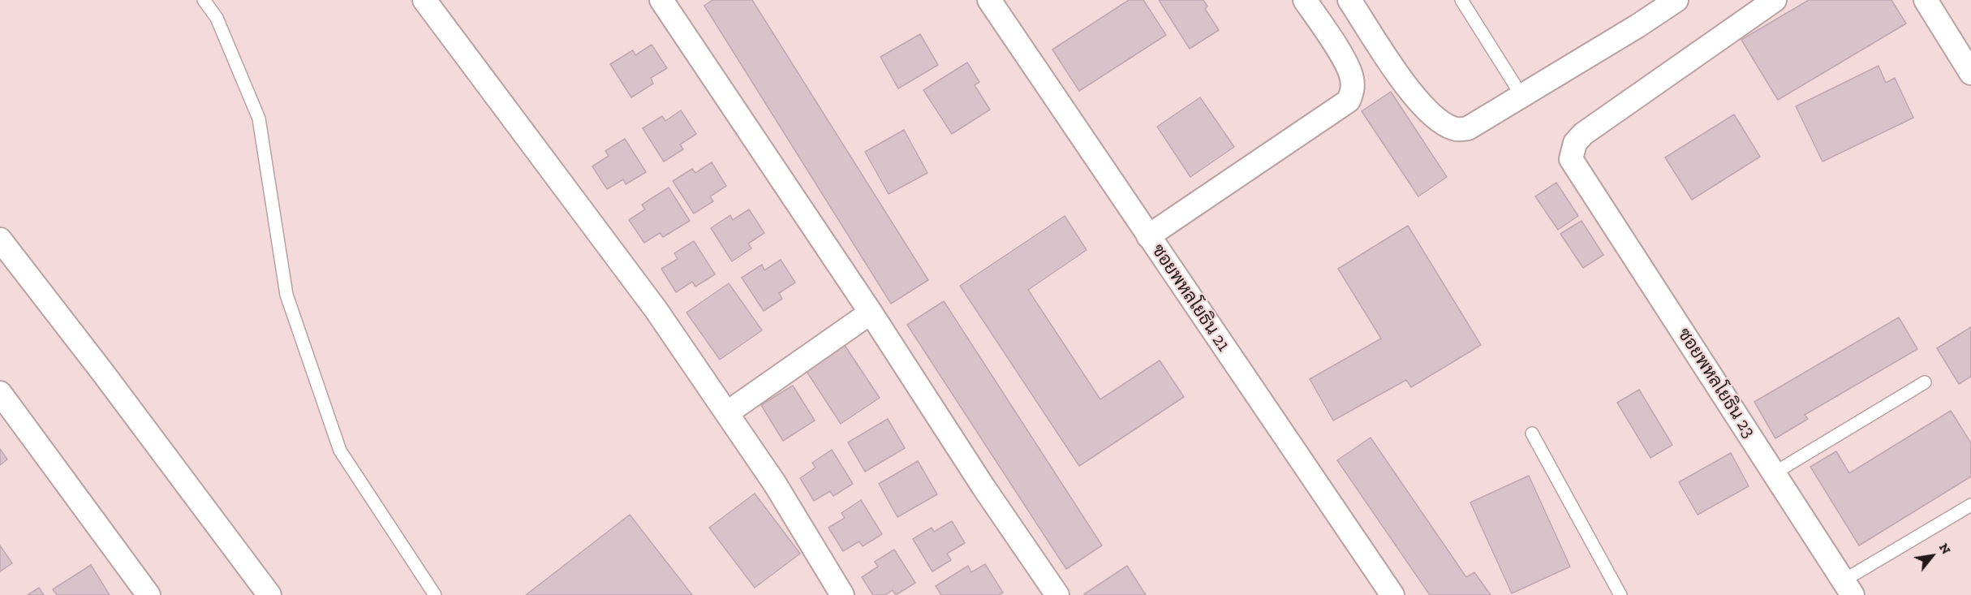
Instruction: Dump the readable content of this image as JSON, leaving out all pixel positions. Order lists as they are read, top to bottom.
{
  "streets": {
    "street": ["ซอยพหลโยธิน 21", "ซอยพหลโยธิน 23"]
  },
  "north": "top right"
}
